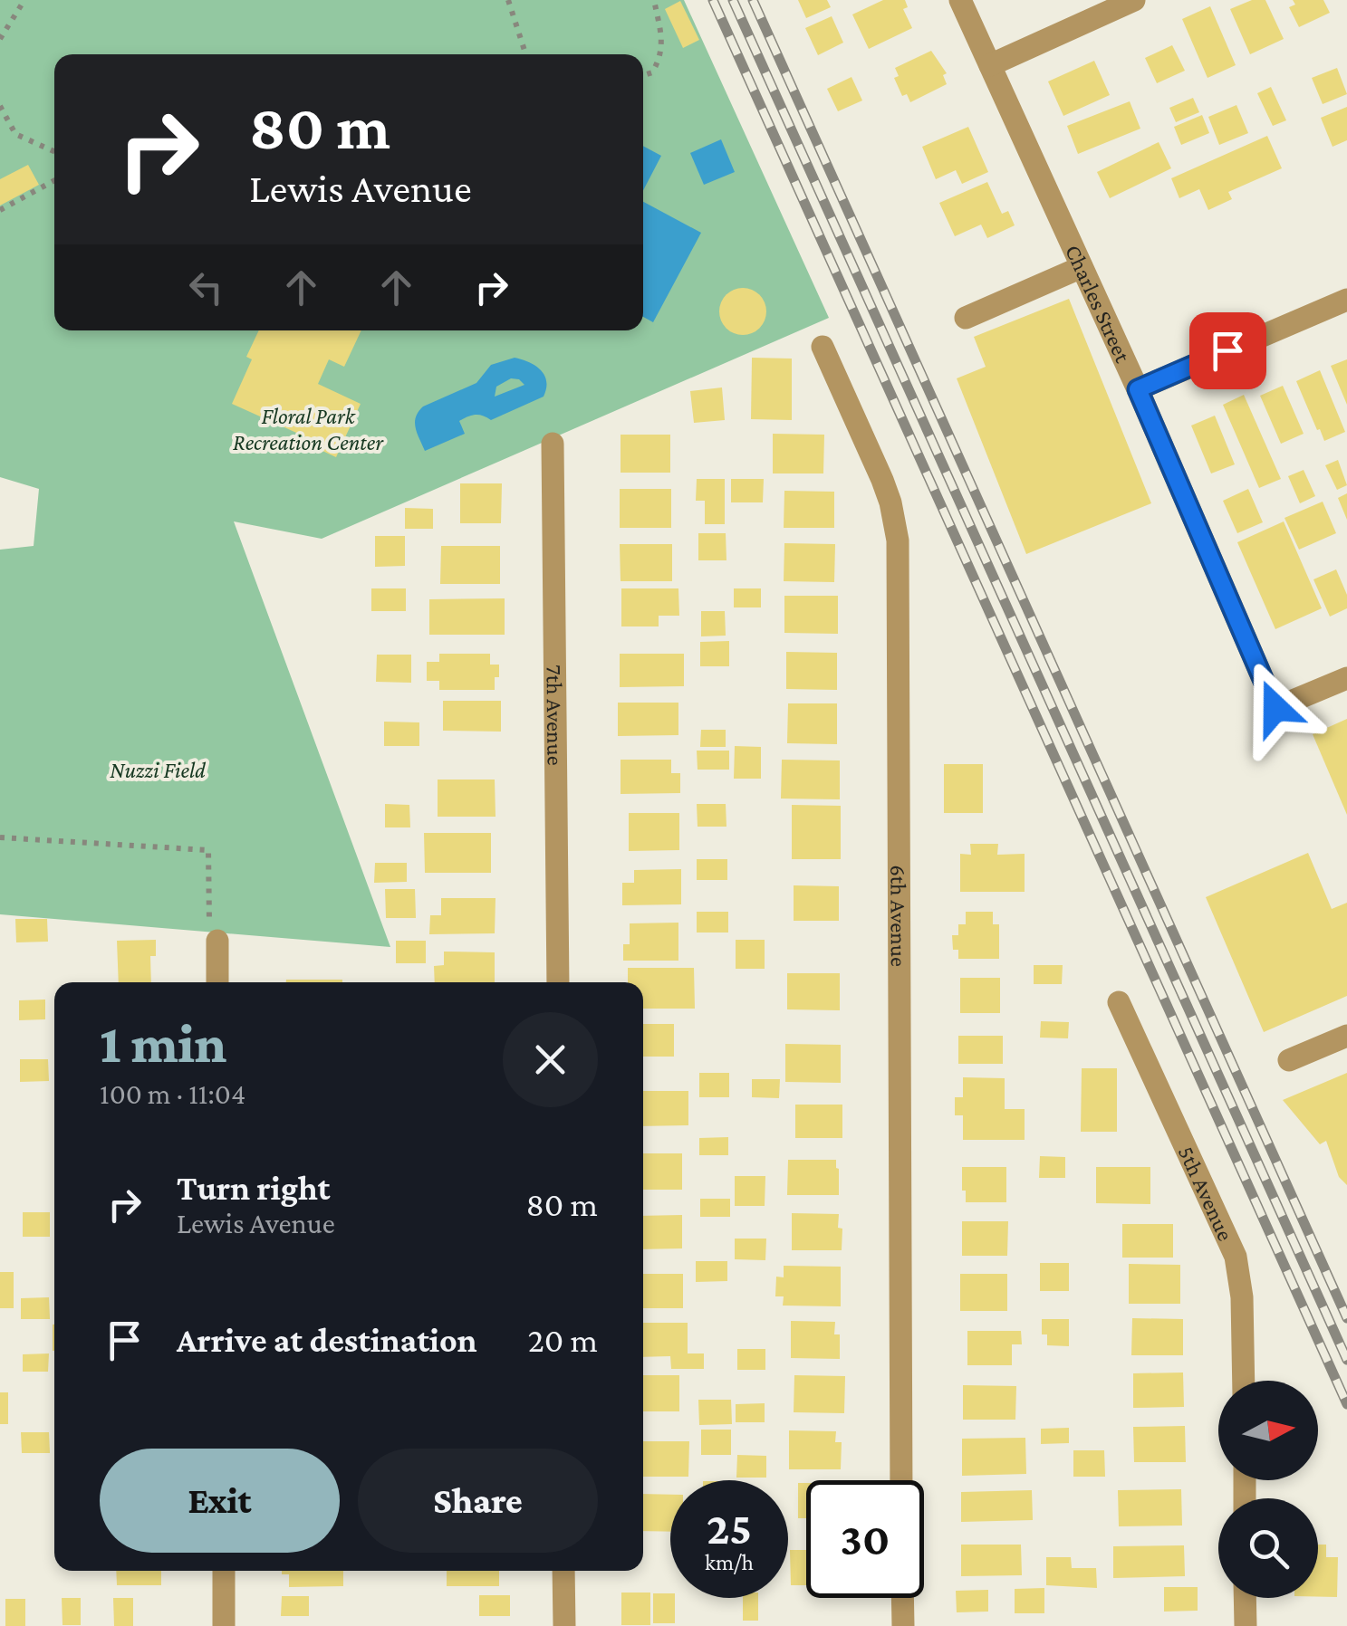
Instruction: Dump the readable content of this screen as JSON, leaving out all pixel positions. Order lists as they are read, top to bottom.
{
  "streets": {
    "street": [
      "Charles Street",
      "7th Avenue",
      "6th Avenue",
      "5th Avenue"
    ]
  },
  "parks": ["Floral Park Recreation Center", "Nuzzi Field"],
  "north": "right",
  "page": {
    "turn": ["80 m", "Lewis Avenue"],
    "heading": ["1 min", "100 m · 11:04"],
    "list": [
      {
        "name": "Turn right",
        "note": "Lewis Avenue",
        "value": "80 m"
      },
      {
        "name": "Arrive at destination",
        "value": "20 m"
      }
    ],
    "buttons": ["Exit", "Share"],
    "speed": "25 km/h",
    "limit": "30"
  }
}
